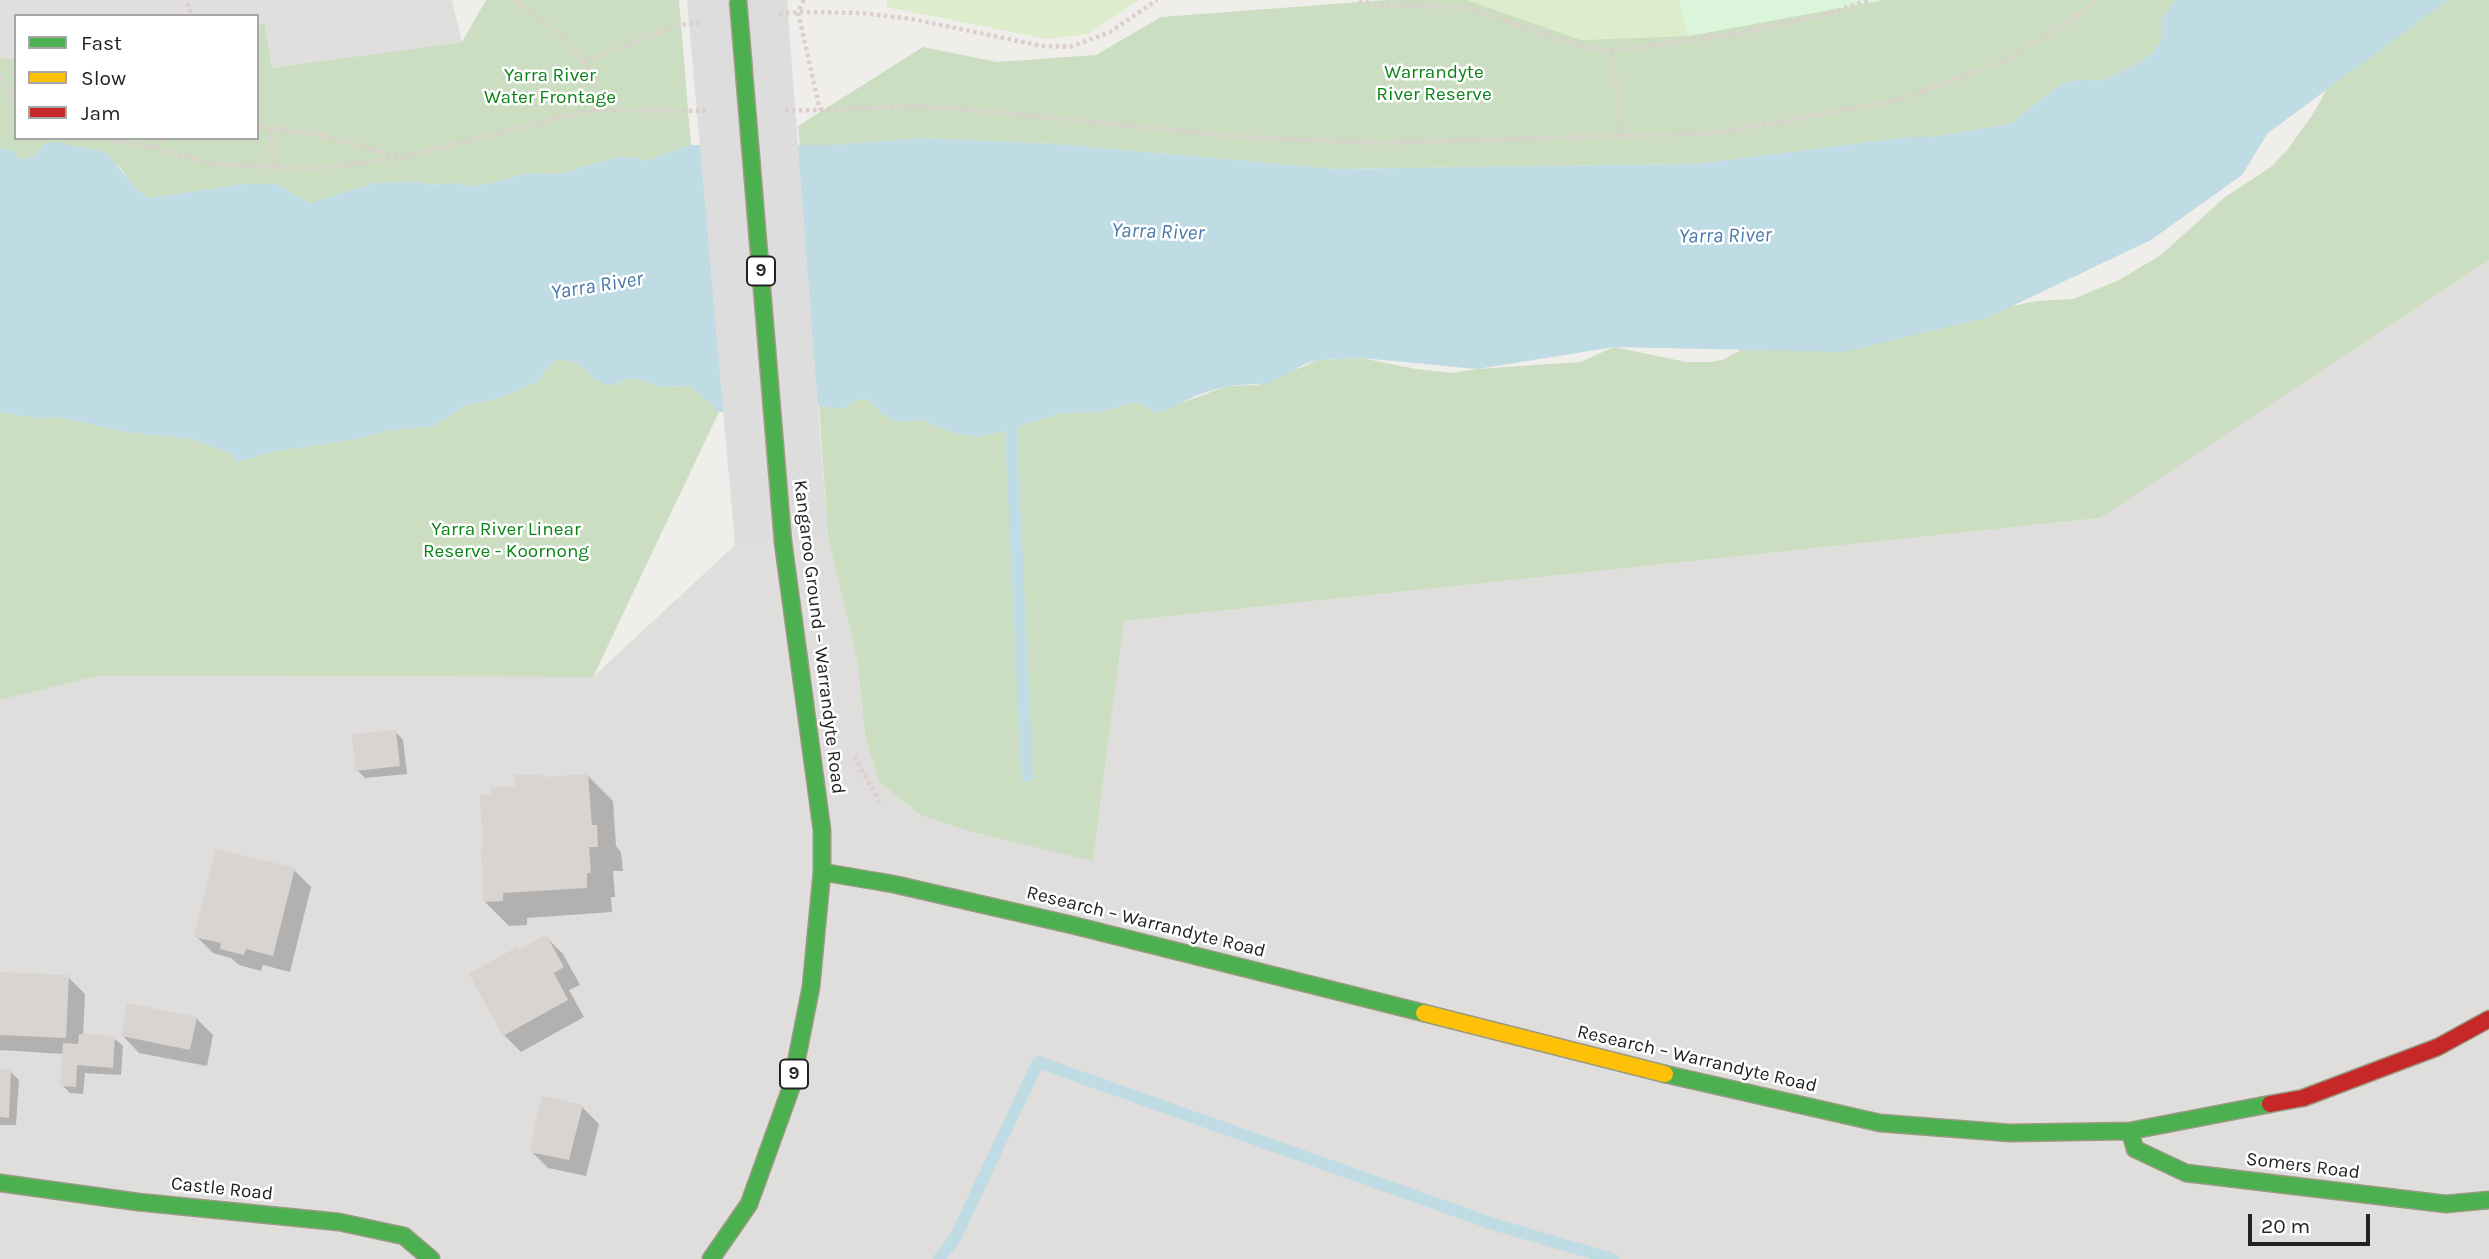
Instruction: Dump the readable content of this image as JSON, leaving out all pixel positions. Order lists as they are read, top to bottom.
{
  "streets": {
    "main road": [
      "9",
      "Kangaroo Ground – Warrandyte Road",
      "Research – Warrandyte Road",
      "Somers Road",
      "Castle Road"
    ]
  },
  "crossings": [
    ["Kangaroo Ground – Warrandyte Road", "Research – Warrandyte Road"],
    ["Research – Warrandyte Road", "Somers Road"]
  ],
  "water": ["Yarra River"],
  "parks": ["Warrandyte River Reserve", "Yarra River Water Frontage", "Yarra River Linear Reserve - Koornong"],
  "legend": ["Fast", "Slow", "Jam"],
  "scale_bar": "20 m"
}
